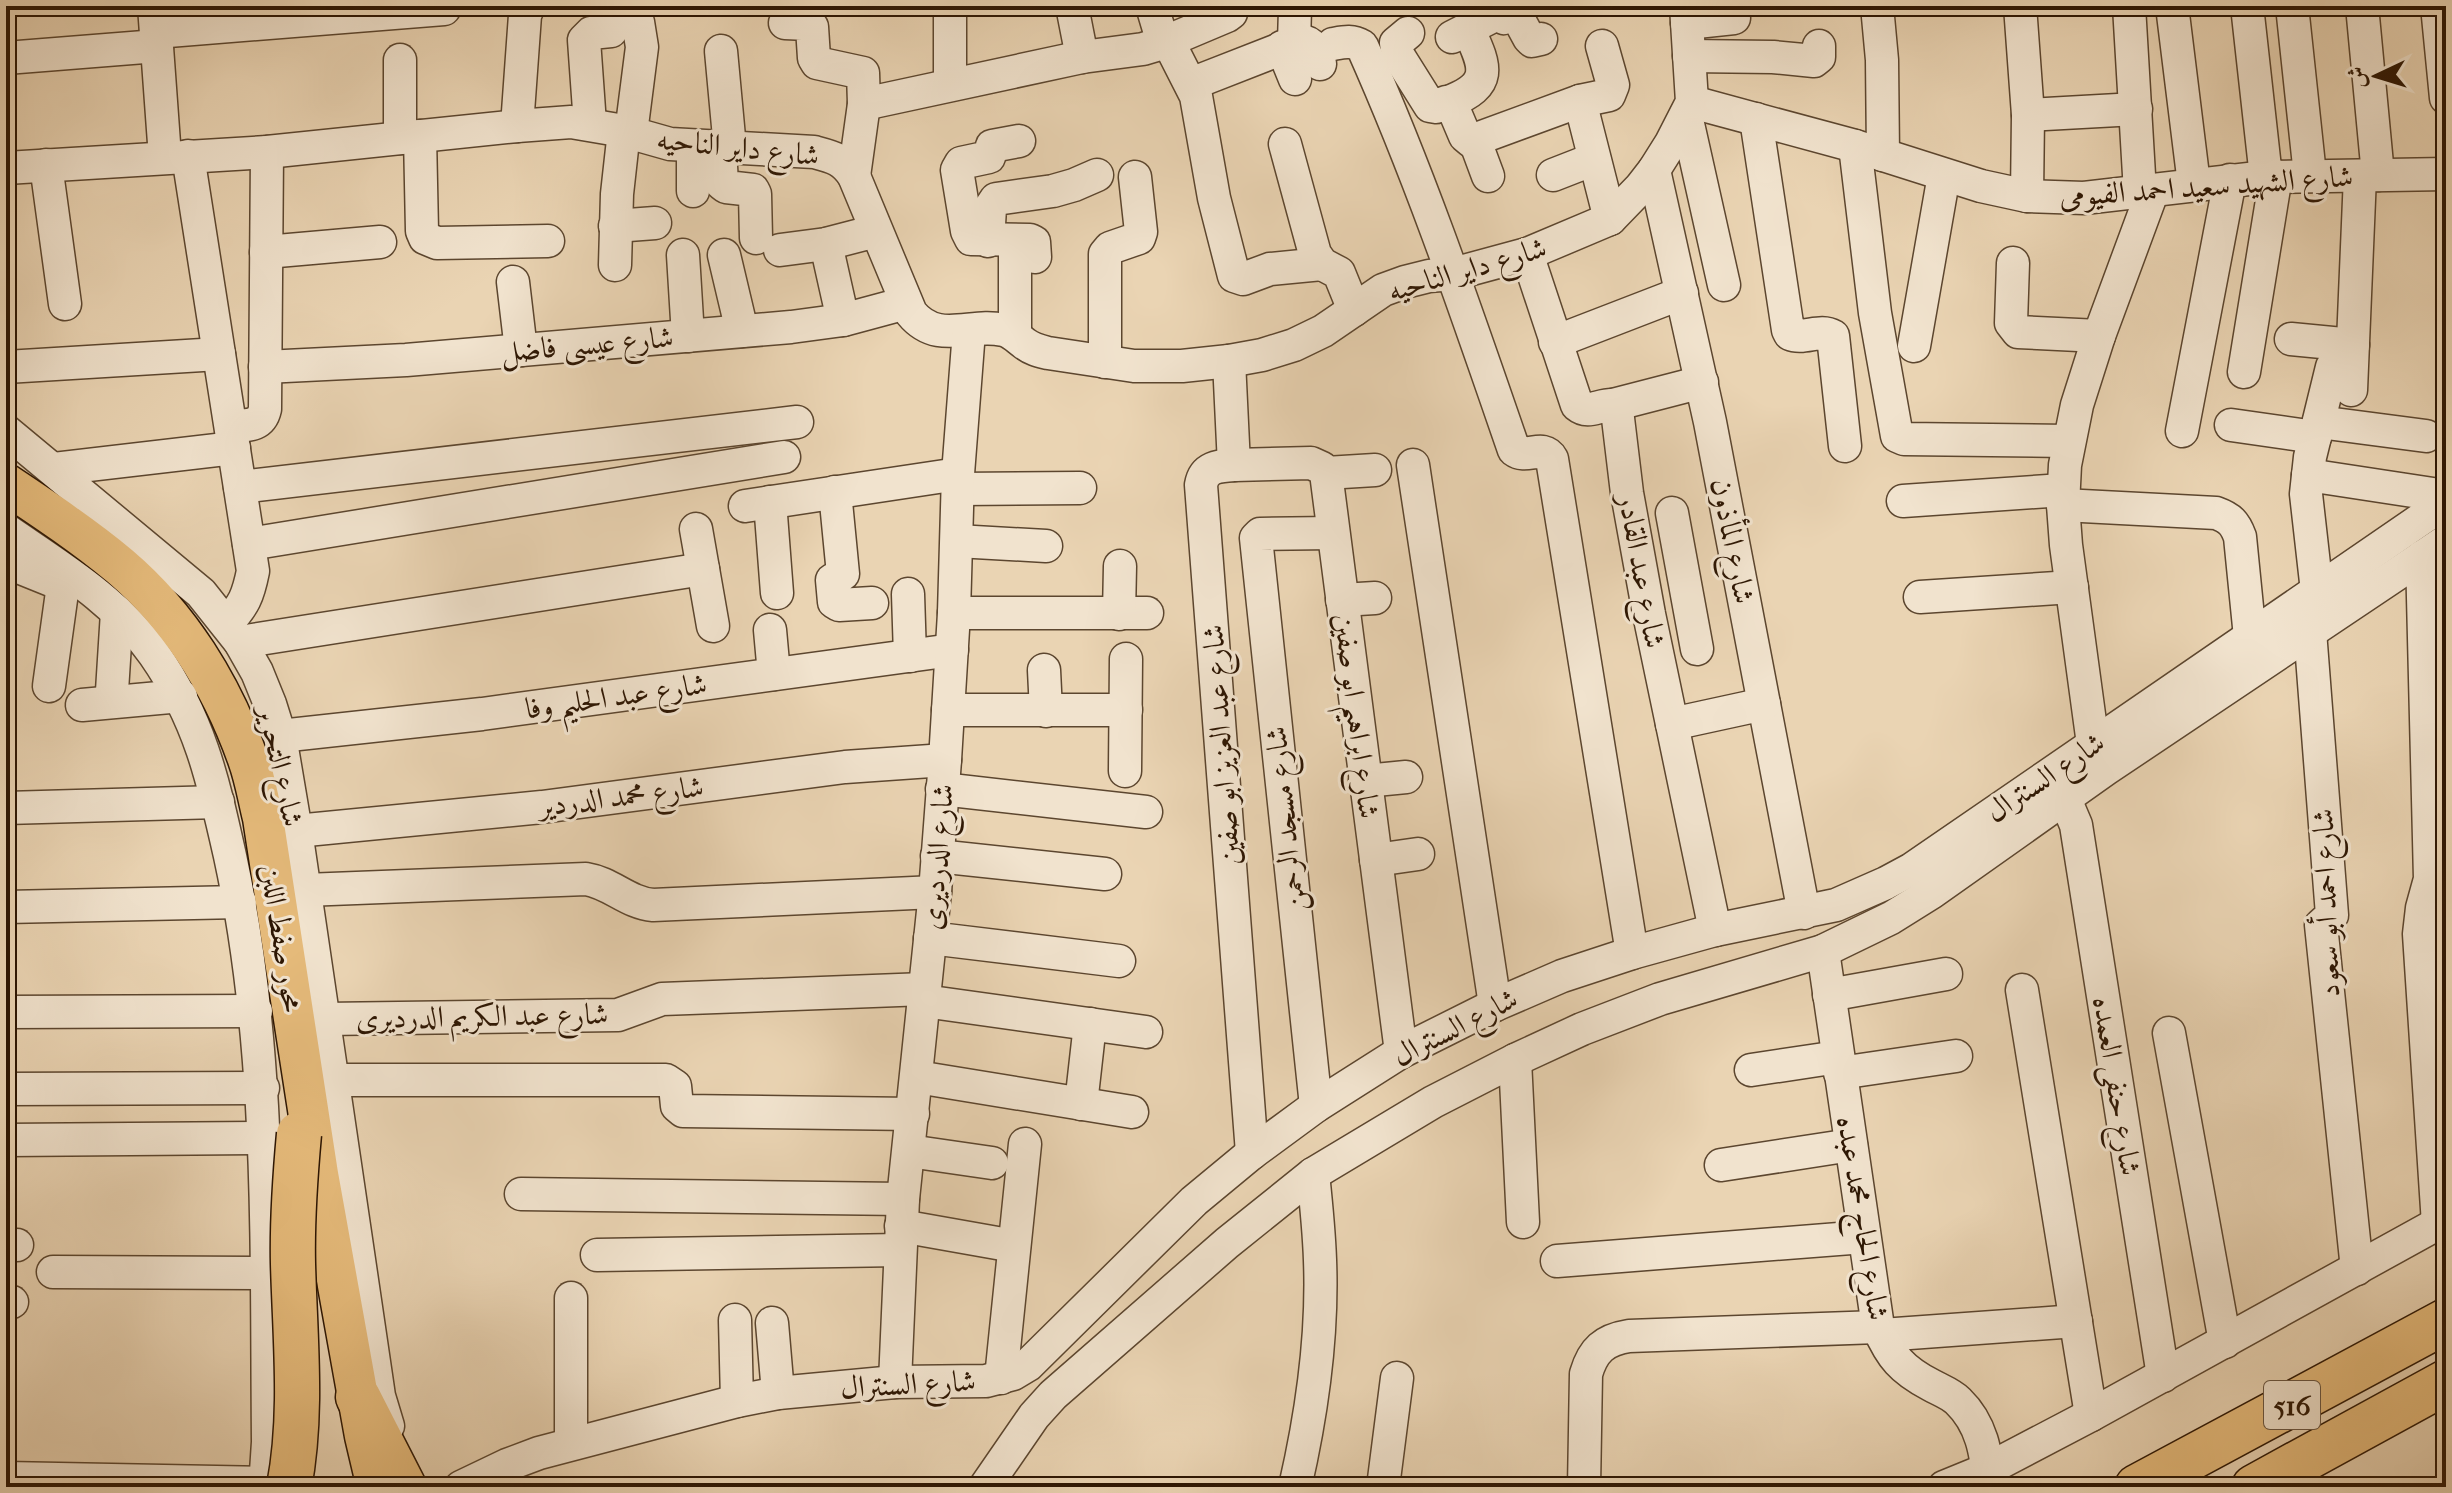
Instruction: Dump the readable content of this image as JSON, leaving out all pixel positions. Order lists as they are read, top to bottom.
{
  "streets": {
    "highway": ["516"],
    "main road": ["محور صفط اللبن"],
    "street": [
      "شارع داير الناحيه",
      "شارع الشهيد سعيد احمد الفيومى",
      "شارع عيسى فاضل",
      "شارع المأذون",
      "شارع عبد القادر",
      "شارع عبد الحليم وفا",
      "شارع ابراهيم ابو صفين",
      "شارع عبد العزيز ابو صفين",
      "شارع التحرير",
      "شارع السنترال",
      "شارع محمد الدردير",
      "شارع مسجد الرحمن",
      "شارع الدرديرى",
      "شارع احمد أبو سعود",
      "شارع عبد الكريم الدرديرى",
      "شارع حنفى العمده",
      "شارع الحاج محمد عبده"
    ]
  },
  "crossings": [
    ["شارع داير الناحيه", "شارع الشهيد سعيد احمد الفيومى"],
    ["شارع داير الناحيه", "شارع عيسى فاضل"],
    ["شارع داير الناحيه", "شارع المأذون"],
    ["شارع داير الناحيه", "شارع الدرديرى"],
    ["شارع المأذون", "شارع السنترال"],
    ["شارع عبد القادر", "شارع السنترال"],
    ["شارع عبد الحليم وفا", "شارع التحرير"],
    ["شارع عبد الحليم وفا", "شارع الدرديرى"],
    ["شارع ابراهيم ابو صفين", "شارع السنترال"],
    ["شارع ابراهيم ابو صفين", "شارع مسجد الرحمن"],
    ["شارع عبد العزيز ابو صفين", "شارع السنترال"],
    ["شارع التحرير", "شارع محمد الدردير"],
    ["شارع التحرير", "شارع عبد الكريم الدرديرى"],
    ["شارع السنترال", "شارع مسجد الرحمن"],
    ["شارع السنترال", "شارع الدرديرى"],
    ["شارع السنترال", "شارع احمد أبو سعود"],
    ["شارع السنترال", "شارع حنفى العمده"],
    ["شارع السنترال", "شارع الحاج محمد عبده"],
    ["شارع محمد الدردير", "شارع الدرديرى"],
    ["شارع الدرديرى", "شارع عبد الكريم الدرديرى"]
  ],
  "north": "left"
}
